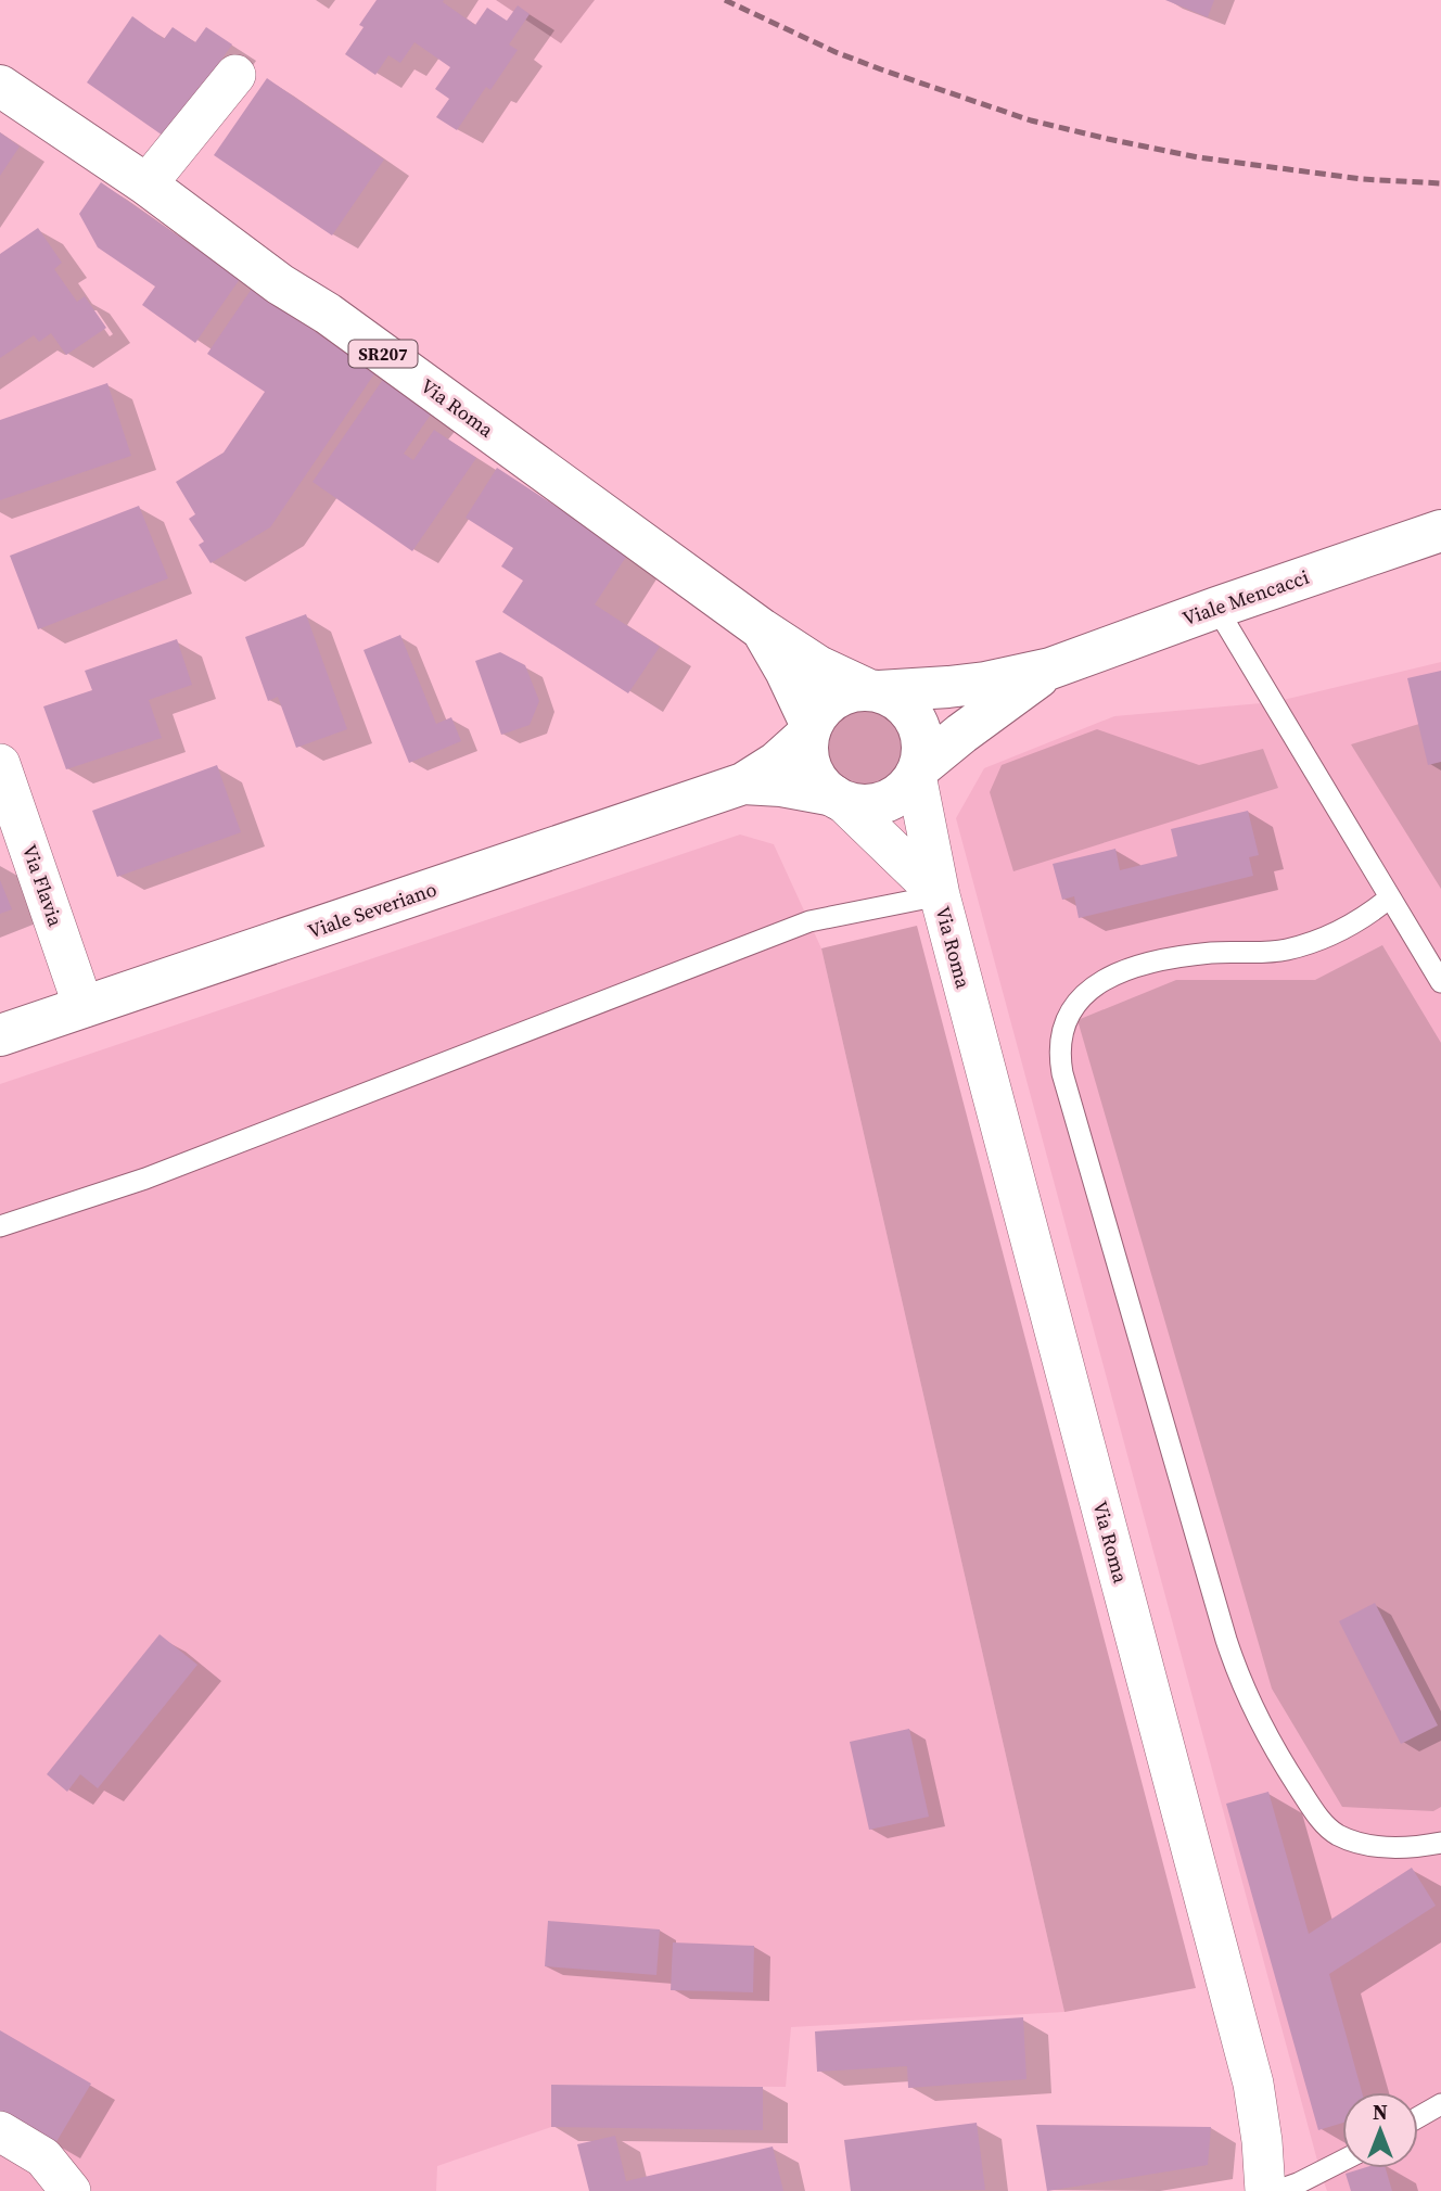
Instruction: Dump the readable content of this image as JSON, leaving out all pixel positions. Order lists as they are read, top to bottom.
{
  "streets": {
    "main road": [
      "SR207",
      "Via Roma",
      "Viale Mencacci",
      "Viale Severiano"
    ],
    "street": ["Via Flavia"]
  },
  "crossings": [
    ["Via Roma", "Viale Mencacci"],
    ["Via Roma", "Viale Severiano"],
    ["Viale Mencacci", "Viale Severiano"],
    ["Via Flavia", "Viale Severiano"]
  ],
  "north": "top"
}
